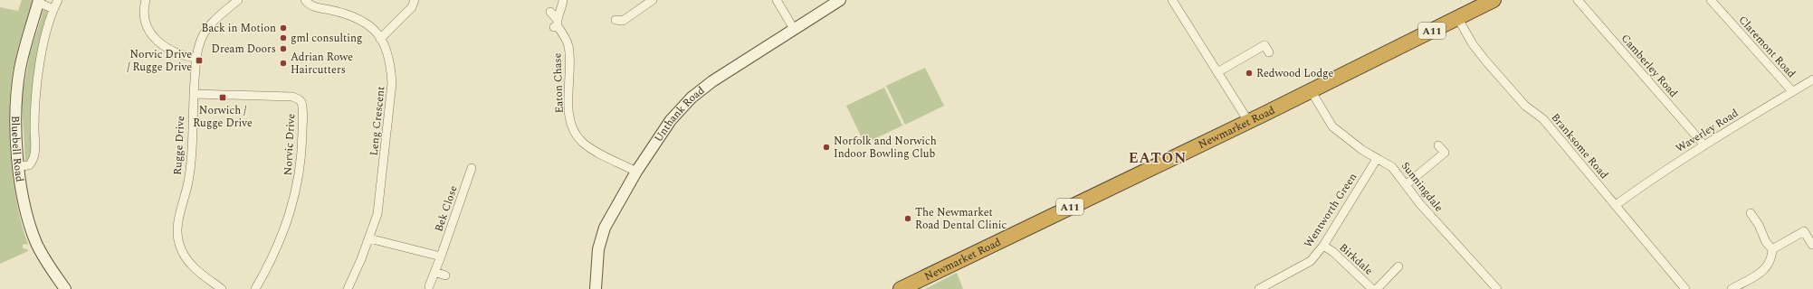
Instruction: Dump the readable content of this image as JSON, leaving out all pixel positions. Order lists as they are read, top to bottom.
{
  "streets": {
    "highway": ["A11", "Newmarket Road"],
    "street": [
      "Claremont Road",
      "Camberley Road",
      "Eaton Chase",
      "Unthank Road",
      "Leng Crescent",
      "Waverley Road",
      "Norvic Drive",
      "Rugge Drive",
      "Branksome Road",
      "Bluebell Road",
      "Sunningdale",
      "Bek Close",
      "Wentworth Green",
      "Birkdale"
    ]
  },
  "crossings": [
    ["Claremont Road", "Waverley Road"],
    ["Camberley Road", "Waverley Road"],
    ["Eaton Chase", "Unthank Road"],
    ["Newmarket Road", "Branksome Road"],
    ["Newmarket Road", "Sunningdale"],
    ["Waverley Road", "Branksome Road"],
    ["Norvic Drive", "Rugge Drive"],
    ["Sunningdale", "Wentworth Green"],
    ["Wentworth Green", "Birkdale"]
  ],
  "districts": ["EATON"],
  "places": {
    "other": [
      "Back in Motion",
      "gml consulting",
      "Dream Doors",
      "Adrian Rowe Haircutters",
      "Redwood Lodge",
      "Norfolk and Norwich Indoor Bowling Club",
      "The Newmarket Road Dental Clinic"
    ],
    "transit": ["Norvic Drive / Rugge Drive", "Norwich / Rugge Drive"]
  }
}
